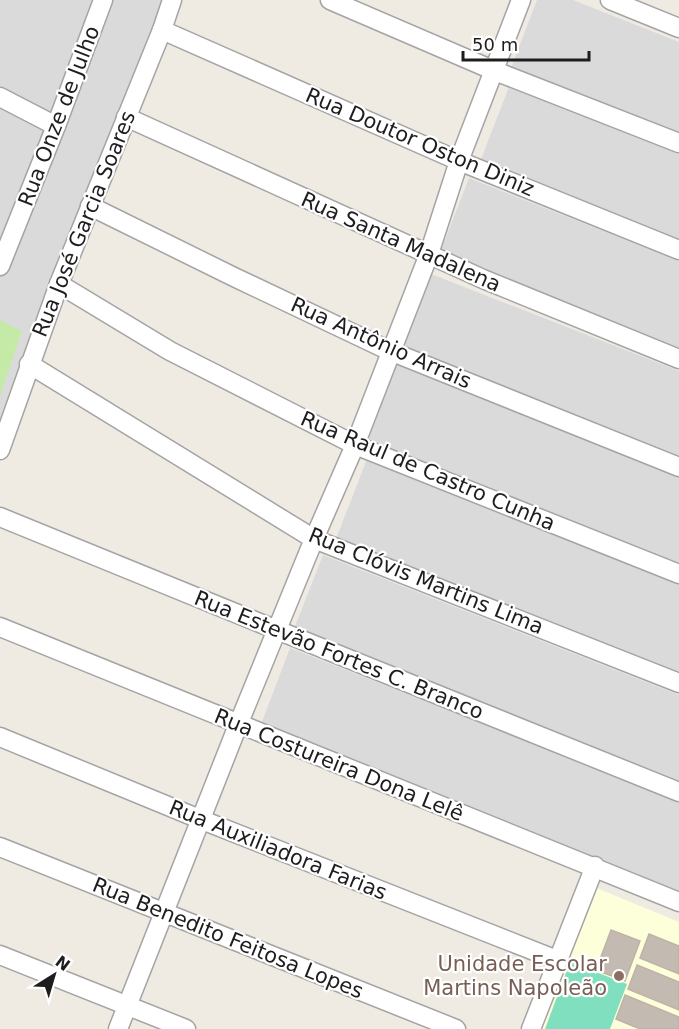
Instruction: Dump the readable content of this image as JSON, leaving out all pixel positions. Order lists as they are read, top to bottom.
{
  "streets": {
    "street": [
      "Rua Onze de Julho",
      "Rua Doutor Oston Diniz",
      "Rua José Garcia Soares",
      "Rua Santa Madalena",
      "Rua Antônio Arrais",
      "Rua Raul de Castro Cunha",
      "Rua Clóvis Martins Lima",
      "Rua Estevão Fortes C. Branco",
      "Rua Costureira Dona Lelê",
      "Rua Auxiliadora Farias",
      "Rua Benedito Feitosa Lopes"
    ]
  },
  "crossings": [
    ["Rua Doutor Oston Diniz", "Rua José Garcia Soares"],
    ["Rua José Garcia Soares", "Rua Santa Madalena"],
    ["Rua José Garcia Soares", "Rua Antônio Arrais"],
    ["Rua José Garcia Soares", "Rua Raul de Castro Cunha"],
    ["Rua José Garcia Soares", "Rua Clóvis Martins Lima"]
  ],
  "places": ["Unidade Escolar Martins Napoleão"],
  "scale_bar": "50 m",
  "north": "top right"
}
